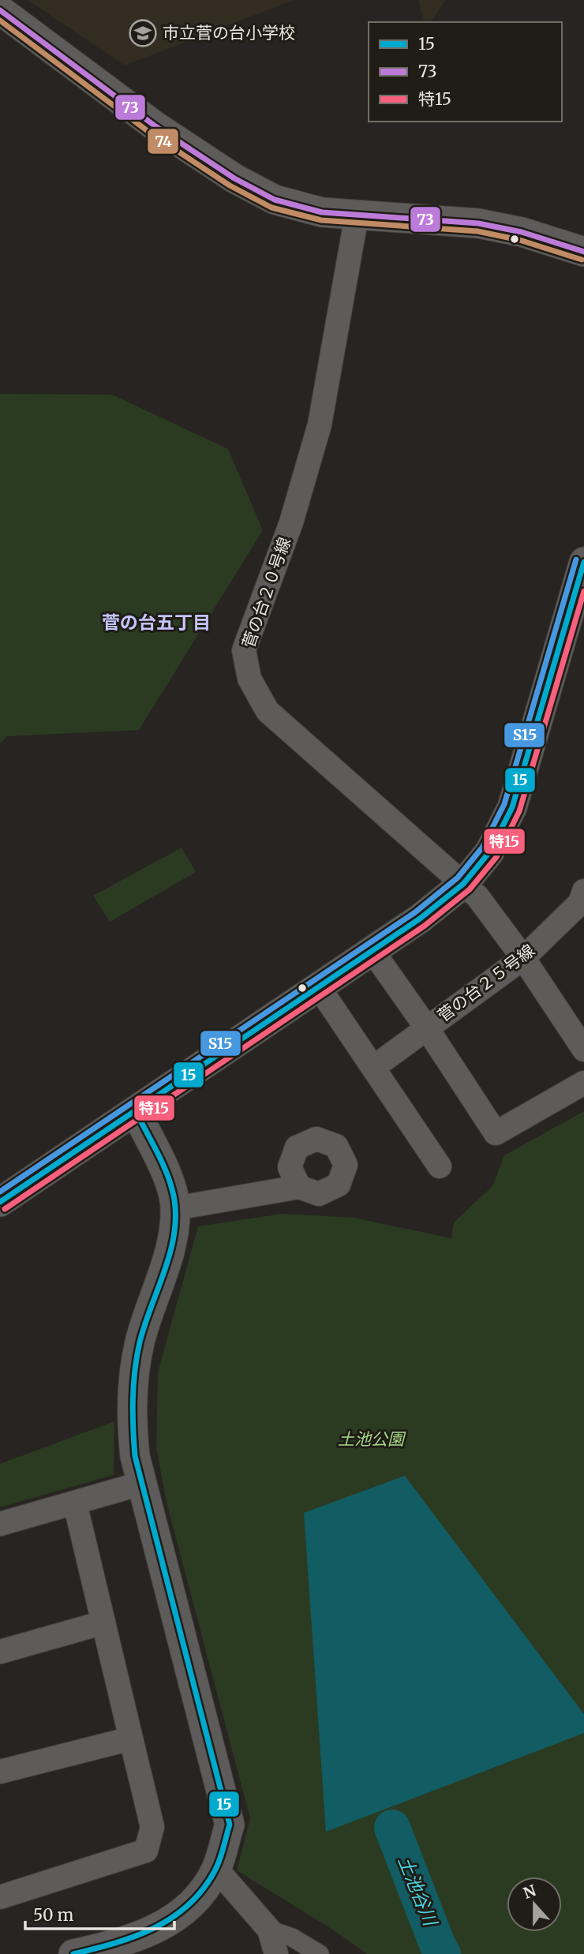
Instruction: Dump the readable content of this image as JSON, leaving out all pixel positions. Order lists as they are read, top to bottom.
{
  "streets": {
    "street": ["菅の台２０号線", "菅の台２５号線"]
  },
  "crossings": [
    ["菅の台２０号線", "菅の台２５号線"]
  ],
  "districts": ["菅の台五丁目"],
  "water": ["土池谷川"],
  "parks": ["土池公園"],
  "places": {
    "school or university": ["市立菅の台小学校"]
  },
  "lines": [
    "transit line 73",
    "transit line 74",
    "transit line S15",
    "transit line 15",
    "transit line 特15"
  ],
  "legend": ["15", "73", "特15"],
  "scale_bar": "50 m",
  "north": "top"
}
